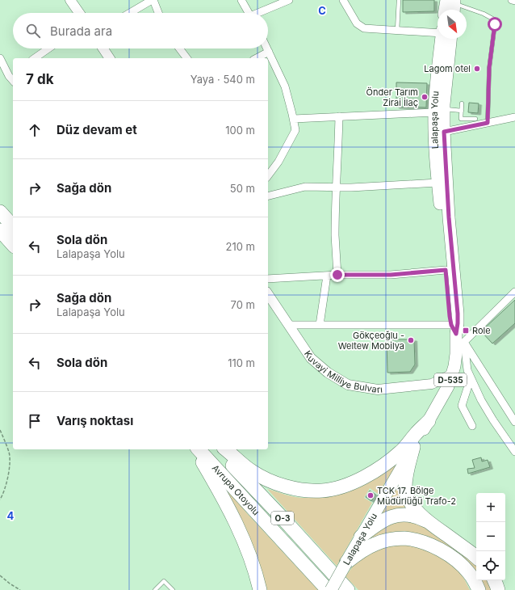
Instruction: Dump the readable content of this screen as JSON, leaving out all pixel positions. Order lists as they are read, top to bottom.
{
  "streets": {
    "highway": ["Avrupa Otoyolu", "O-3"],
    "main road": ["Lalapaşa Yolu", "D-535"],
    "street": ["Kuvayi Milliye Bulvarı"]
  },
  "crossings": [
    ["Lalapaşa Yolu", "D-535"],
    ["Kuvayi Milliye Bulvarı", "D-535"]
  ],
  "places": {
    "other": [
      "Lagom otel",
      "Önder Tarım Zirai İlaç",
      "Gökçeoğlu - Weltew Mobilya",
      "TCK 17. Bölge Müdürlüğü Trafo-2"
    ],
    "transit": ["Role"]
  },
  "north": "bottom right",
  "page": {
    "search": "Burada ara",
    "heading": ["7 dk", "Yaya · 540 m"],
    "list": [
      ["Düz devam et", "100 m"],
      ["Sağa dön", "50 m"],
      ["Sola dön", "Lalapaşa Yolu", "210 m"],
      ["Sağa dön", "Lalapaşa Yolu", "70 m"],
      ["Sola dön", "110 m"],
      "Varış noktası"
    ],
    "map_buttons": ["+", "−"]
  },
  "grid": {
    "columns": ["C"],
    "rows": ["4"]
  }
}
